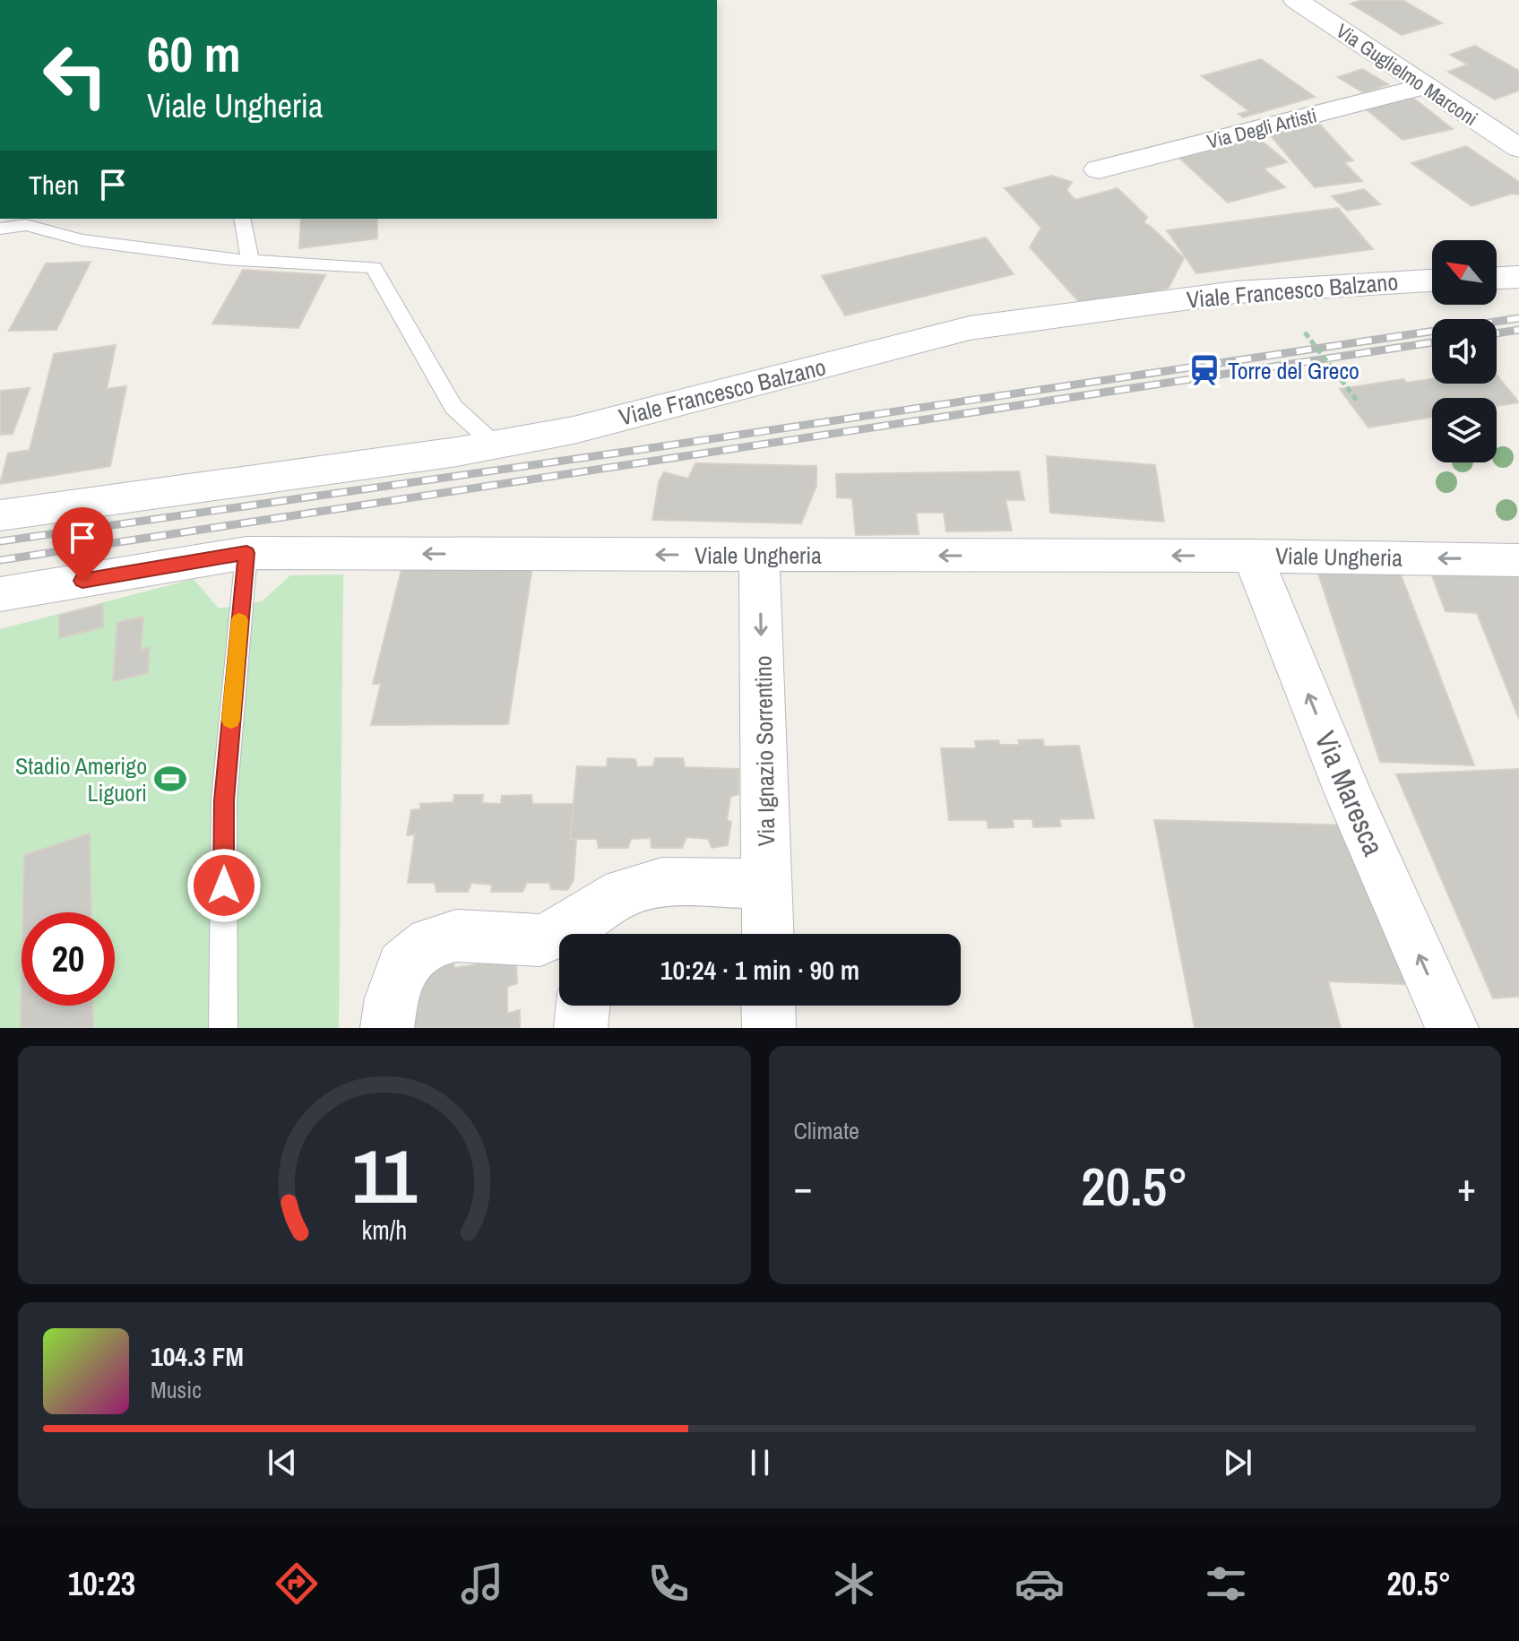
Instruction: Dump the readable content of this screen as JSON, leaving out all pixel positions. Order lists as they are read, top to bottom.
{
  "streets": {
    "street": [
      "Via Guglielmo Marconi",
      "Via Degli Artisti",
      "Viale Francesco Balzano",
      "Viale Ungheria",
      "Via Ignazio Sorrentino",
      "Via Maresca"
    ]
  },
  "crossings": [
    ["Via Guglielmo Marconi", "Via Degli Artisti"],
    ["Viale Ungheria", "Via Ignazio Sorrentino"],
    ["Viale Ungheria", "Via Maresca"]
  ],
  "one_way": ["Viale Ungheria", "Via Ignazio Sorrentino", "Via Maresca"],
  "places": {
    "station": ["Torre del Greco"],
    "sports": ["Stadio Amerigo Liguori"]
  },
  "north": "top left",
  "page": {
    "turn": ["60 m", "Viale Ungheria"],
    "then": "Then",
    "limit": "20",
    "trip": "10:24 · 1 min · 90 m",
    "tile": "Climate",
    "heat": ["−", "20.5°", "+"],
    "song": ["104.3 FM", "Music"],
    "tabs": ["10:23", "20.5°"],
    "gauge": ["11", "km/h"]
  }
}
